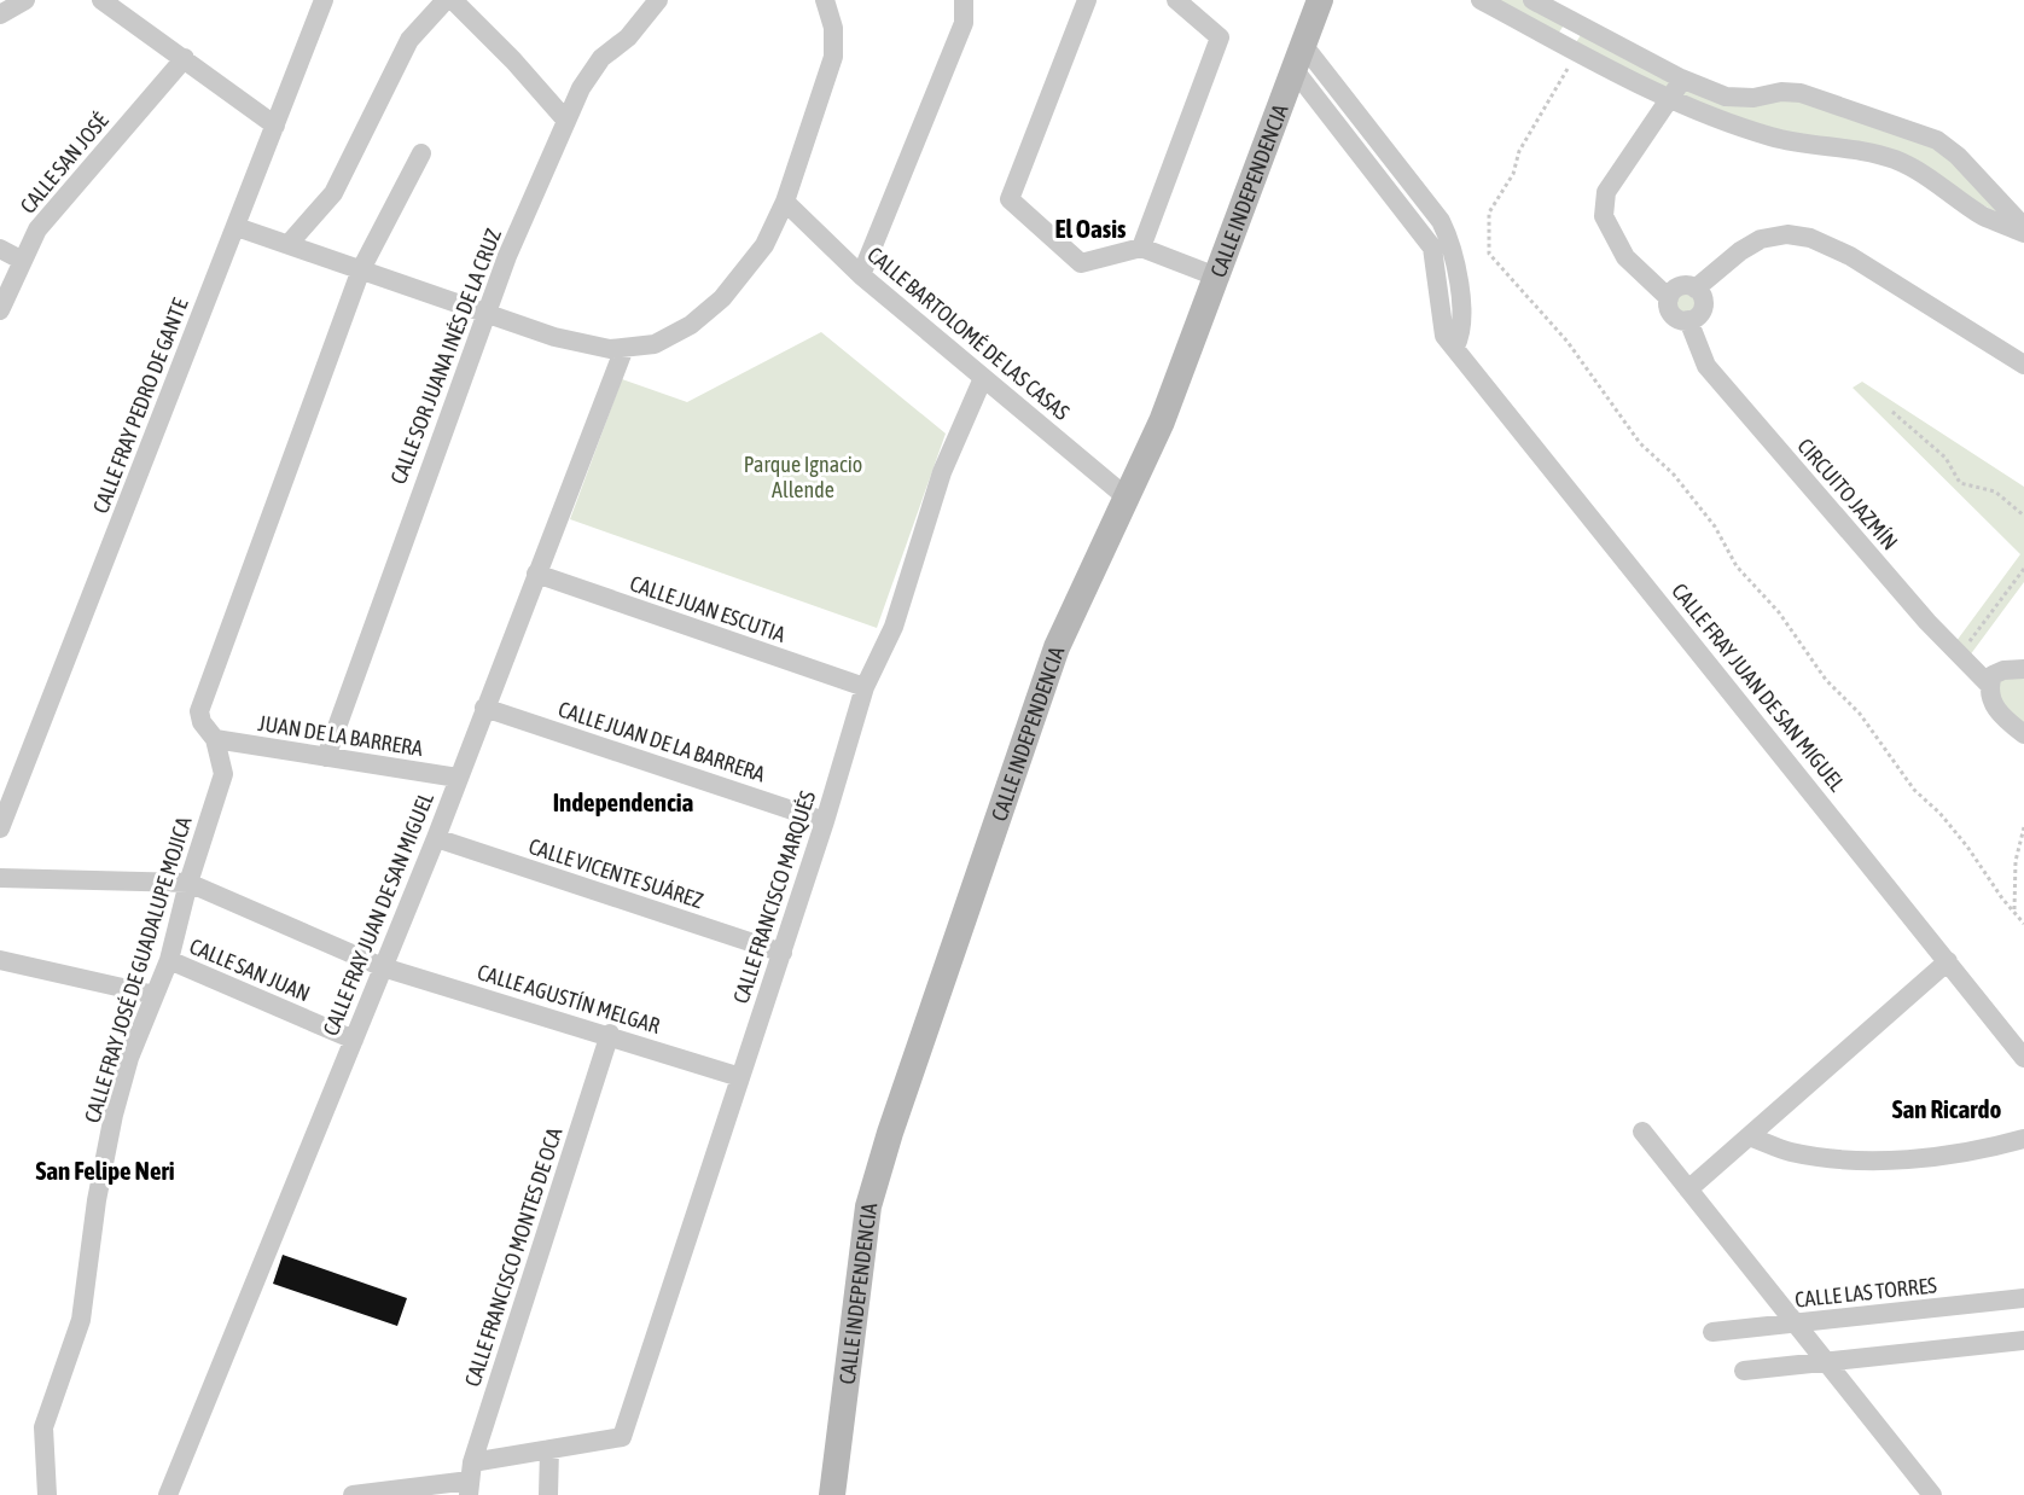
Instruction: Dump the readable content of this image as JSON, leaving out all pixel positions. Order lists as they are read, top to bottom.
{
  "streets": {
    "street": [
      "CALLE SAN JOSÉ",
      "CALLE INDEPENDENCIA",
      "CALLE BARTOLOMÉ DE LAS CASAS",
      "CALLE SOR JUANA INÉS DE LA CRUZ",
      "CALLE FRAY PEDRO DE GANTE",
      "CIRCUITO JAZMÍN",
      "CALLE JUAN ESCUTIA",
      "CALLE FRAY JUAN DE SAN MIGUEL",
      "JUAN DE LA BARRERA",
      "CALLE JUAN DE LA BARRERA",
      "CALLE VICENTE SUÁREZ",
      "CALLE FRANCISCO MARQUÉS",
      "CALLE FRAY JOSÉ DE GUADALUPE MOJICA",
      "CALLE SAN JUAN",
      "CALLE AGUSTÍN MELGAR",
      "CALLE FRANCISCO MONTES DE OCA",
      "CALLE LAS TORRES"
    ]
  },
  "crossings": [
    ["CALLE INDEPENDENCIA", "CALLE BARTOLOMÉ DE LAS CASAS"],
    ["CALLE INDEPENDENCIA", "CALLE FRAY JUAN DE SAN MIGUEL"],
    ["CALLE BARTOLOMÉ DE LAS CASAS", "CALLE FRANCISCO MARQUÉS"],
    ["CALLE SOR JUANA INÉS DE LA CRUZ", "JUAN DE LA BARRERA"],
    ["CALLE JUAN ESCUTIA", "CALLE FRAY JUAN DE SAN MIGUEL"],
    ["CALLE JUAN ESCUTIA", "CALLE FRANCISCO MARQUÉS"],
    ["CALLE FRAY JUAN DE SAN MIGUEL", "JUAN DE LA BARRERA"],
    ["CALLE FRAY JUAN DE SAN MIGUEL", "CALLE JUAN DE LA BARRERA"],
    ["CALLE FRAY JUAN DE SAN MIGUEL", "CALLE VICENTE SUÁREZ"],
    ["CALLE FRAY JUAN DE SAN MIGUEL", "CALLE SAN JUAN"],
    ["CALLE FRAY JUAN DE SAN MIGUEL", "CALLE AGUSTÍN MELGAR"],
    ["JUAN DE LA BARRERA", "CALLE FRAY JOSÉ DE GUADALUPE MOJICA"],
    ["CALLE JUAN DE LA BARRERA", "CALLE FRANCISCO MARQUÉS"],
    ["CALLE VICENTE SUÁREZ", "CALLE FRANCISCO MARQUÉS"],
    ["CALLE FRANCISCO MARQUÉS", "CALLE AGUSTÍN MELGAR"],
    ["CALLE FRAY JOSÉ DE GUADALUPE MOJICA", "CALLE SAN JUAN"],
    ["CALLE FRAY JOSÉ DE GUADALUPE MOJICA", "CALLE AGUSTÍN MELGAR"],
    ["CALLE AGUSTÍN MELGAR", "CALLE FRANCISCO MONTES DE OCA"]
  ],
  "districts": [
    "El Oasis",
    "Independencia",
    "San Ricardo",
    "San Felipe Neri"
  ],
  "parks": ["Parque Ignacio Allende"]
}
